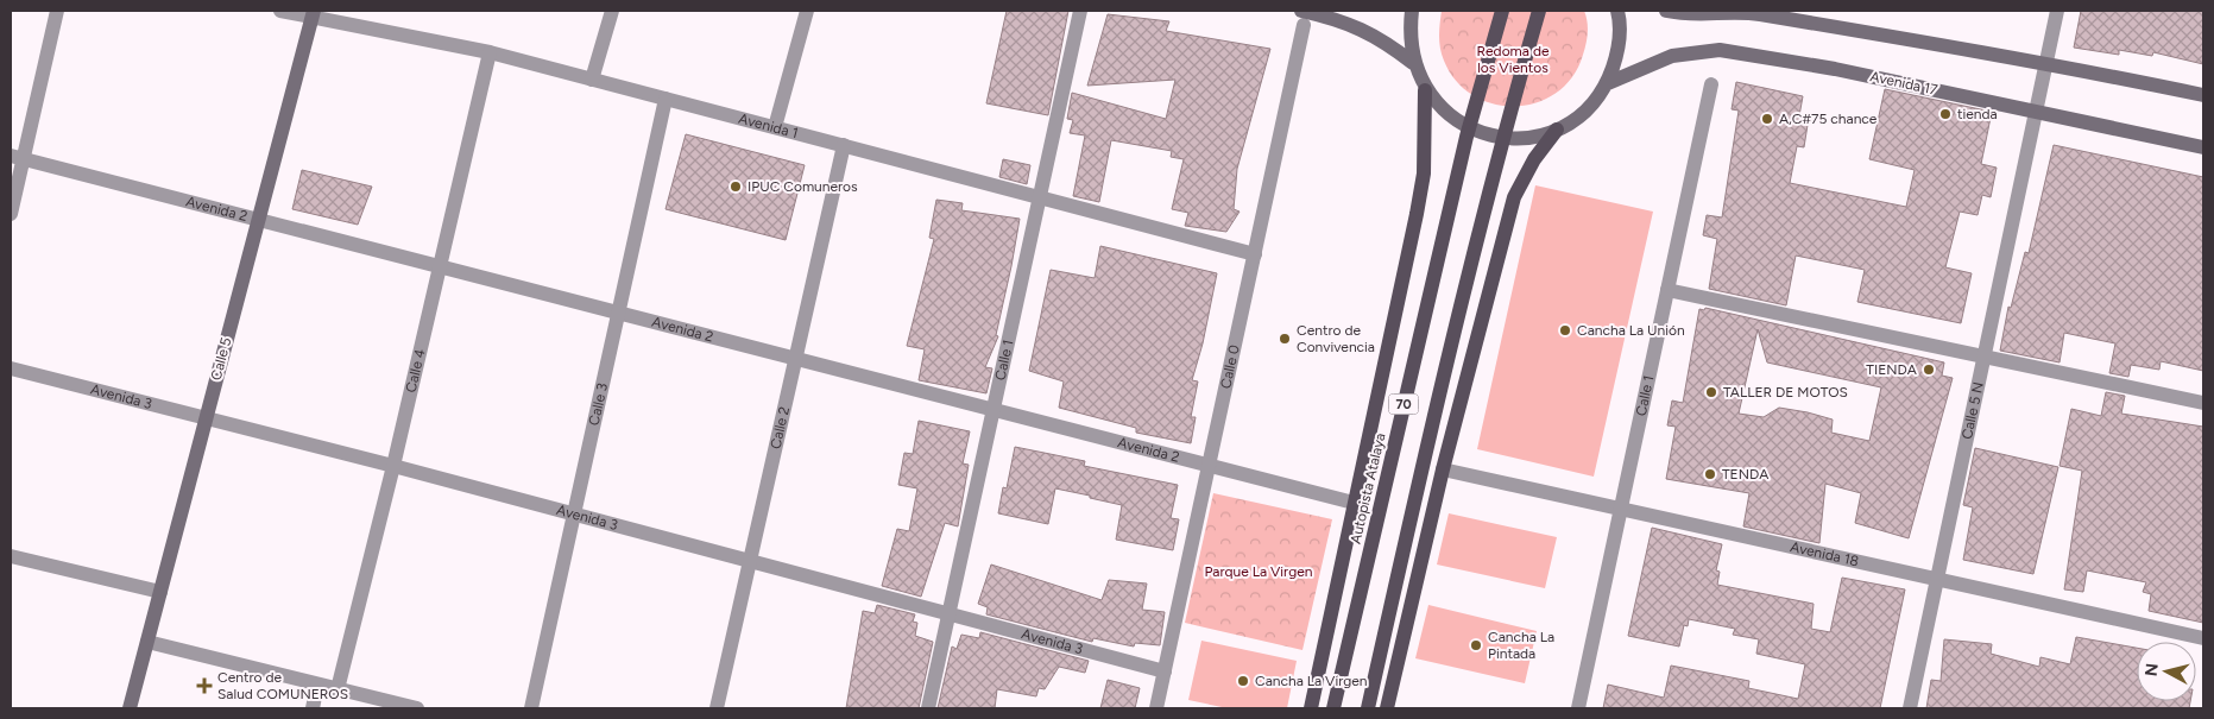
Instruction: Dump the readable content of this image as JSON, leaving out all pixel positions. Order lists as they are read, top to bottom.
{
  "streets": {
    "main road": [
      "Avenida 17",
      "Calle 5",
      "70",
      "Autopista Atalaya"
    ],
    "street": [
      "Avenida 1",
      "Avenida 2",
      "Calle 1",
      "Calle 0",
      "Calle 4",
      "Avenida 3",
      "Calle 3",
      "Calle 5 N",
      "Calle 2",
      "Avenida 18"
    ]
  },
  "crossings": [
    ["Avenida 17", "Calle 5 N"],
    ["Avenida 1", "Calle 5"],
    ["Avenida 1", "Calle 1"],
    ["Avenida 1", "Calle 0"],
    ["Avenida 1", "Calle 4"],
    ["Avenida 1", "Calle 3"],
    ["Avenida 1", "Calle 2"],
    ["Avenida 2", "Calle 5"],
    ["Avenida 2", "Calle 1"],
    ["Avenida 2", "Calle 0"],
    ["Avenida 2", "Calle 4"],
    ["Avenida 2", "Calle 3"],
    ["Avenida 2", "Calle 2"],
    ["Calle 5", "Avenida 3"],
    ["Calle 1", "Avenida 3"],
    ["Calle 1", "Avenida 18"],
    ["Calle 0", "Avenida 3"],
    ["Calle 4", "Avenida 3"],
    ["Avenida 3", "Calle 3"],
    ["Avenida 3", "Calle 2"],
    ["Calle 5 N", "Avenida 18"]
  ],
  "parks": ["Redoma de los Vientos", "Parque La Virgen"],
  "places": {
    "other": [
      "tienda",
      "A,C#75 chance",
      "IPUC Comuneros",
      "Cancha La Unión",
      "Centro de Convivencia",
      "TIENDA",
      "TALLER DE MOTOS",
      "TENDA",
      "Cancha La Pintada",
      "Cancha La Virgen"
    ],
    "health": ["Centro de Salud COMUNEROS"]
  },
  "north": "left"
}
